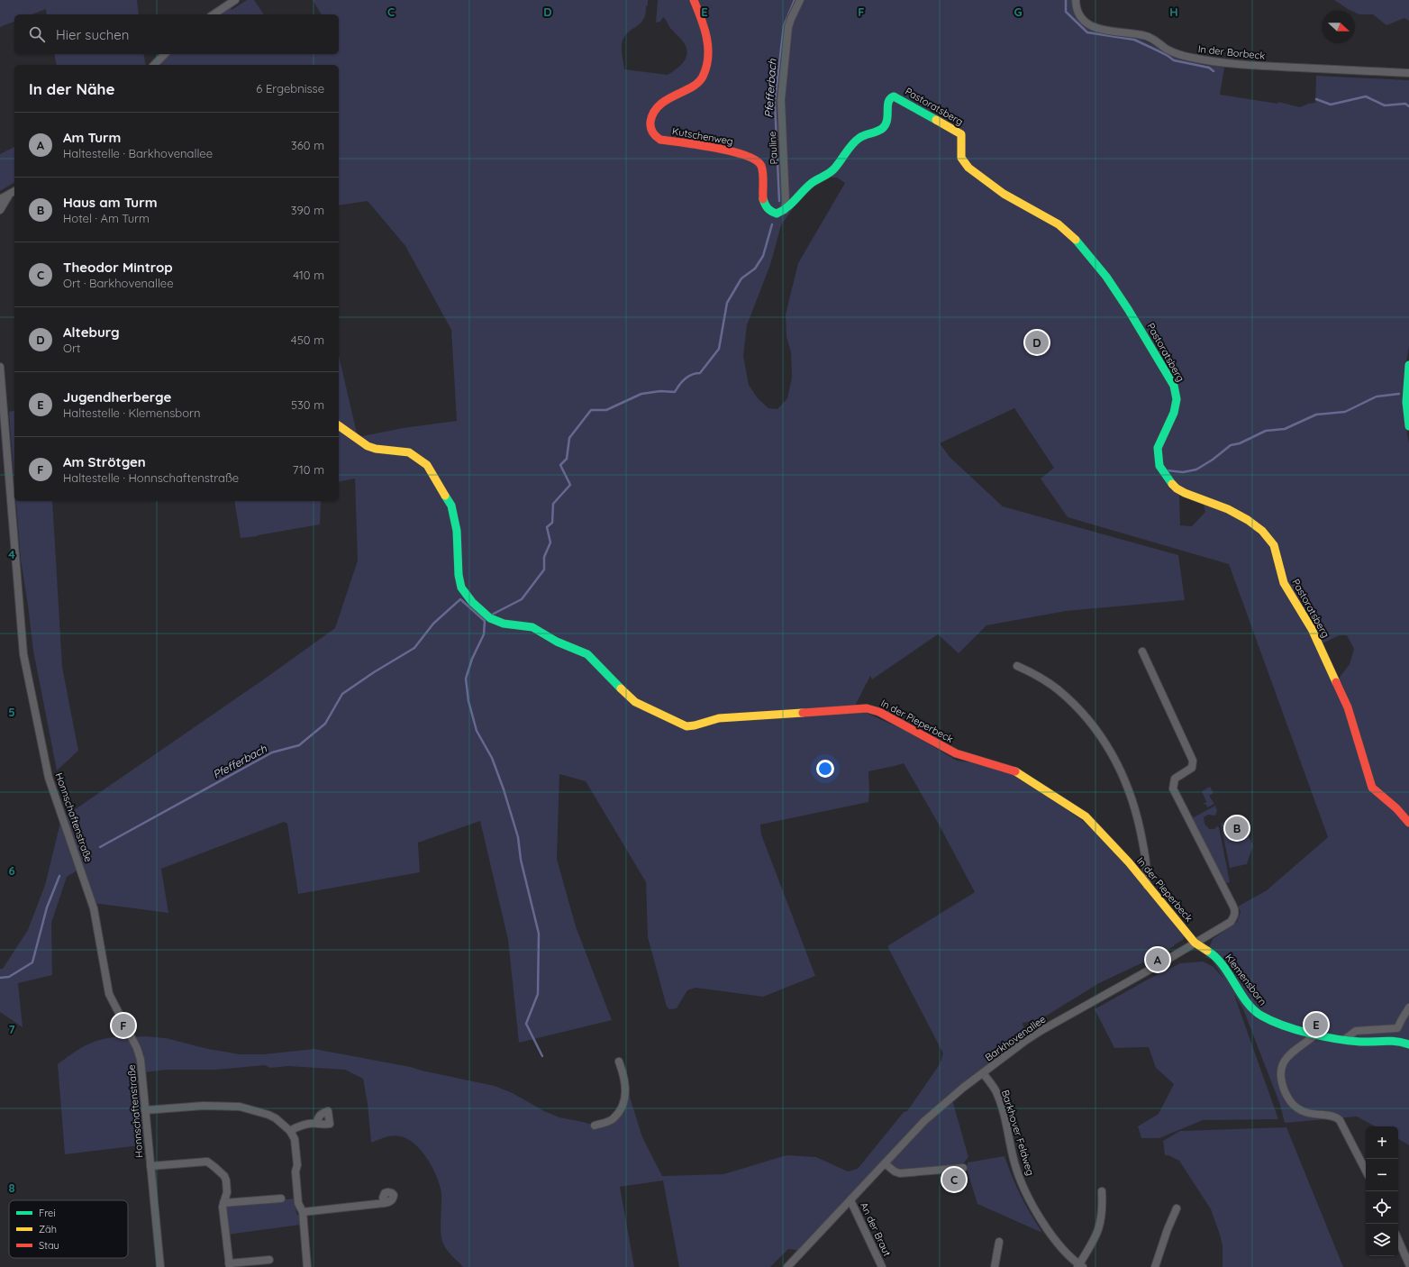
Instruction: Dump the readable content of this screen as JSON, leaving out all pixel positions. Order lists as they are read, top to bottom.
{
  "streets": {
    "street": [
      "In der Borbeck",
      "Pastoratsberg",
      "Kutschenweg",
      "Pauline",
      "In der Pieperbeck",
      "Honnschaftenstraße",
      "Klemensborn",
      "Barkhovenallee",
      "Barkhover Feldweg",
      "An der Braut"
    ]
  },
  "crossings": [
    ["Pastoratsberg", "Kutschenweg"],
    ["Pastoratsberg", "Pauline"],
    ["Kutschenweg", "Pauline"],
    ["In der Pieperbeck", "Klemensborn"],
    ["In der Pieperbeck", "Barkhovenallee"],
    ["Klemensborn", "Barkhovenallee"],
    ["Barkhovenallee", "Barkhover Feldweg"],
    ["Barkhovenallee", "An der Braut"]
  ],
  "water": ["Pfefferbach"],
  "legend": ["Frei", "Zäh", "Stau"],
  "north": "right",
  "page": {
    "search": "Hier suchen",
    "heading": ["In der Nähe", "6 Ergebnisse"],
    "list": [
      {
        "mark": "A",
        "name": "Am Turm",
        "note": "Haltestelle · Barkhovenallee",
        "value": "360 m"
      },
      {
        "mark": "B",
        "name": "Haus am Turm",
        "note": "Hotel · Am Turm",
        "value": "390 m"
      },
      {
        "mark": "C",
        "name": "Theodor Mintrop",
        "note": "Ort · Barkhovenallee",
        "value": "410 m"
      },
      {
        "mark": "D",
        "name": "Alteburg",
        "note": "Ort",
        "value": "450 m"
      },
      {
        "mark": "E",
        "name": "Jugendherberge",
        "note": "Haltestelle · Klemensborn",
        "value": "530 m"
      },
      {
        "mark": "F",
        "name": "Am Strötgen",
        "note": "Haltestelle · Honnschaftenstraße",
        "value": "710 m"
      }
    ],
    "pins": [
      "D",
      "B",
      "A",
      "E",
      "F",
      "C"
    ],
    "map_buttons": ["+", "−"]
  },
  "grid": {
    "columns": [
      "C",
      "D",
      "E",
      "F",
      "G",
      "H"
    ],
    "rows": [
      "4",
      "5",
      "6",
      "7",
      "8"
    ]
  }
}
